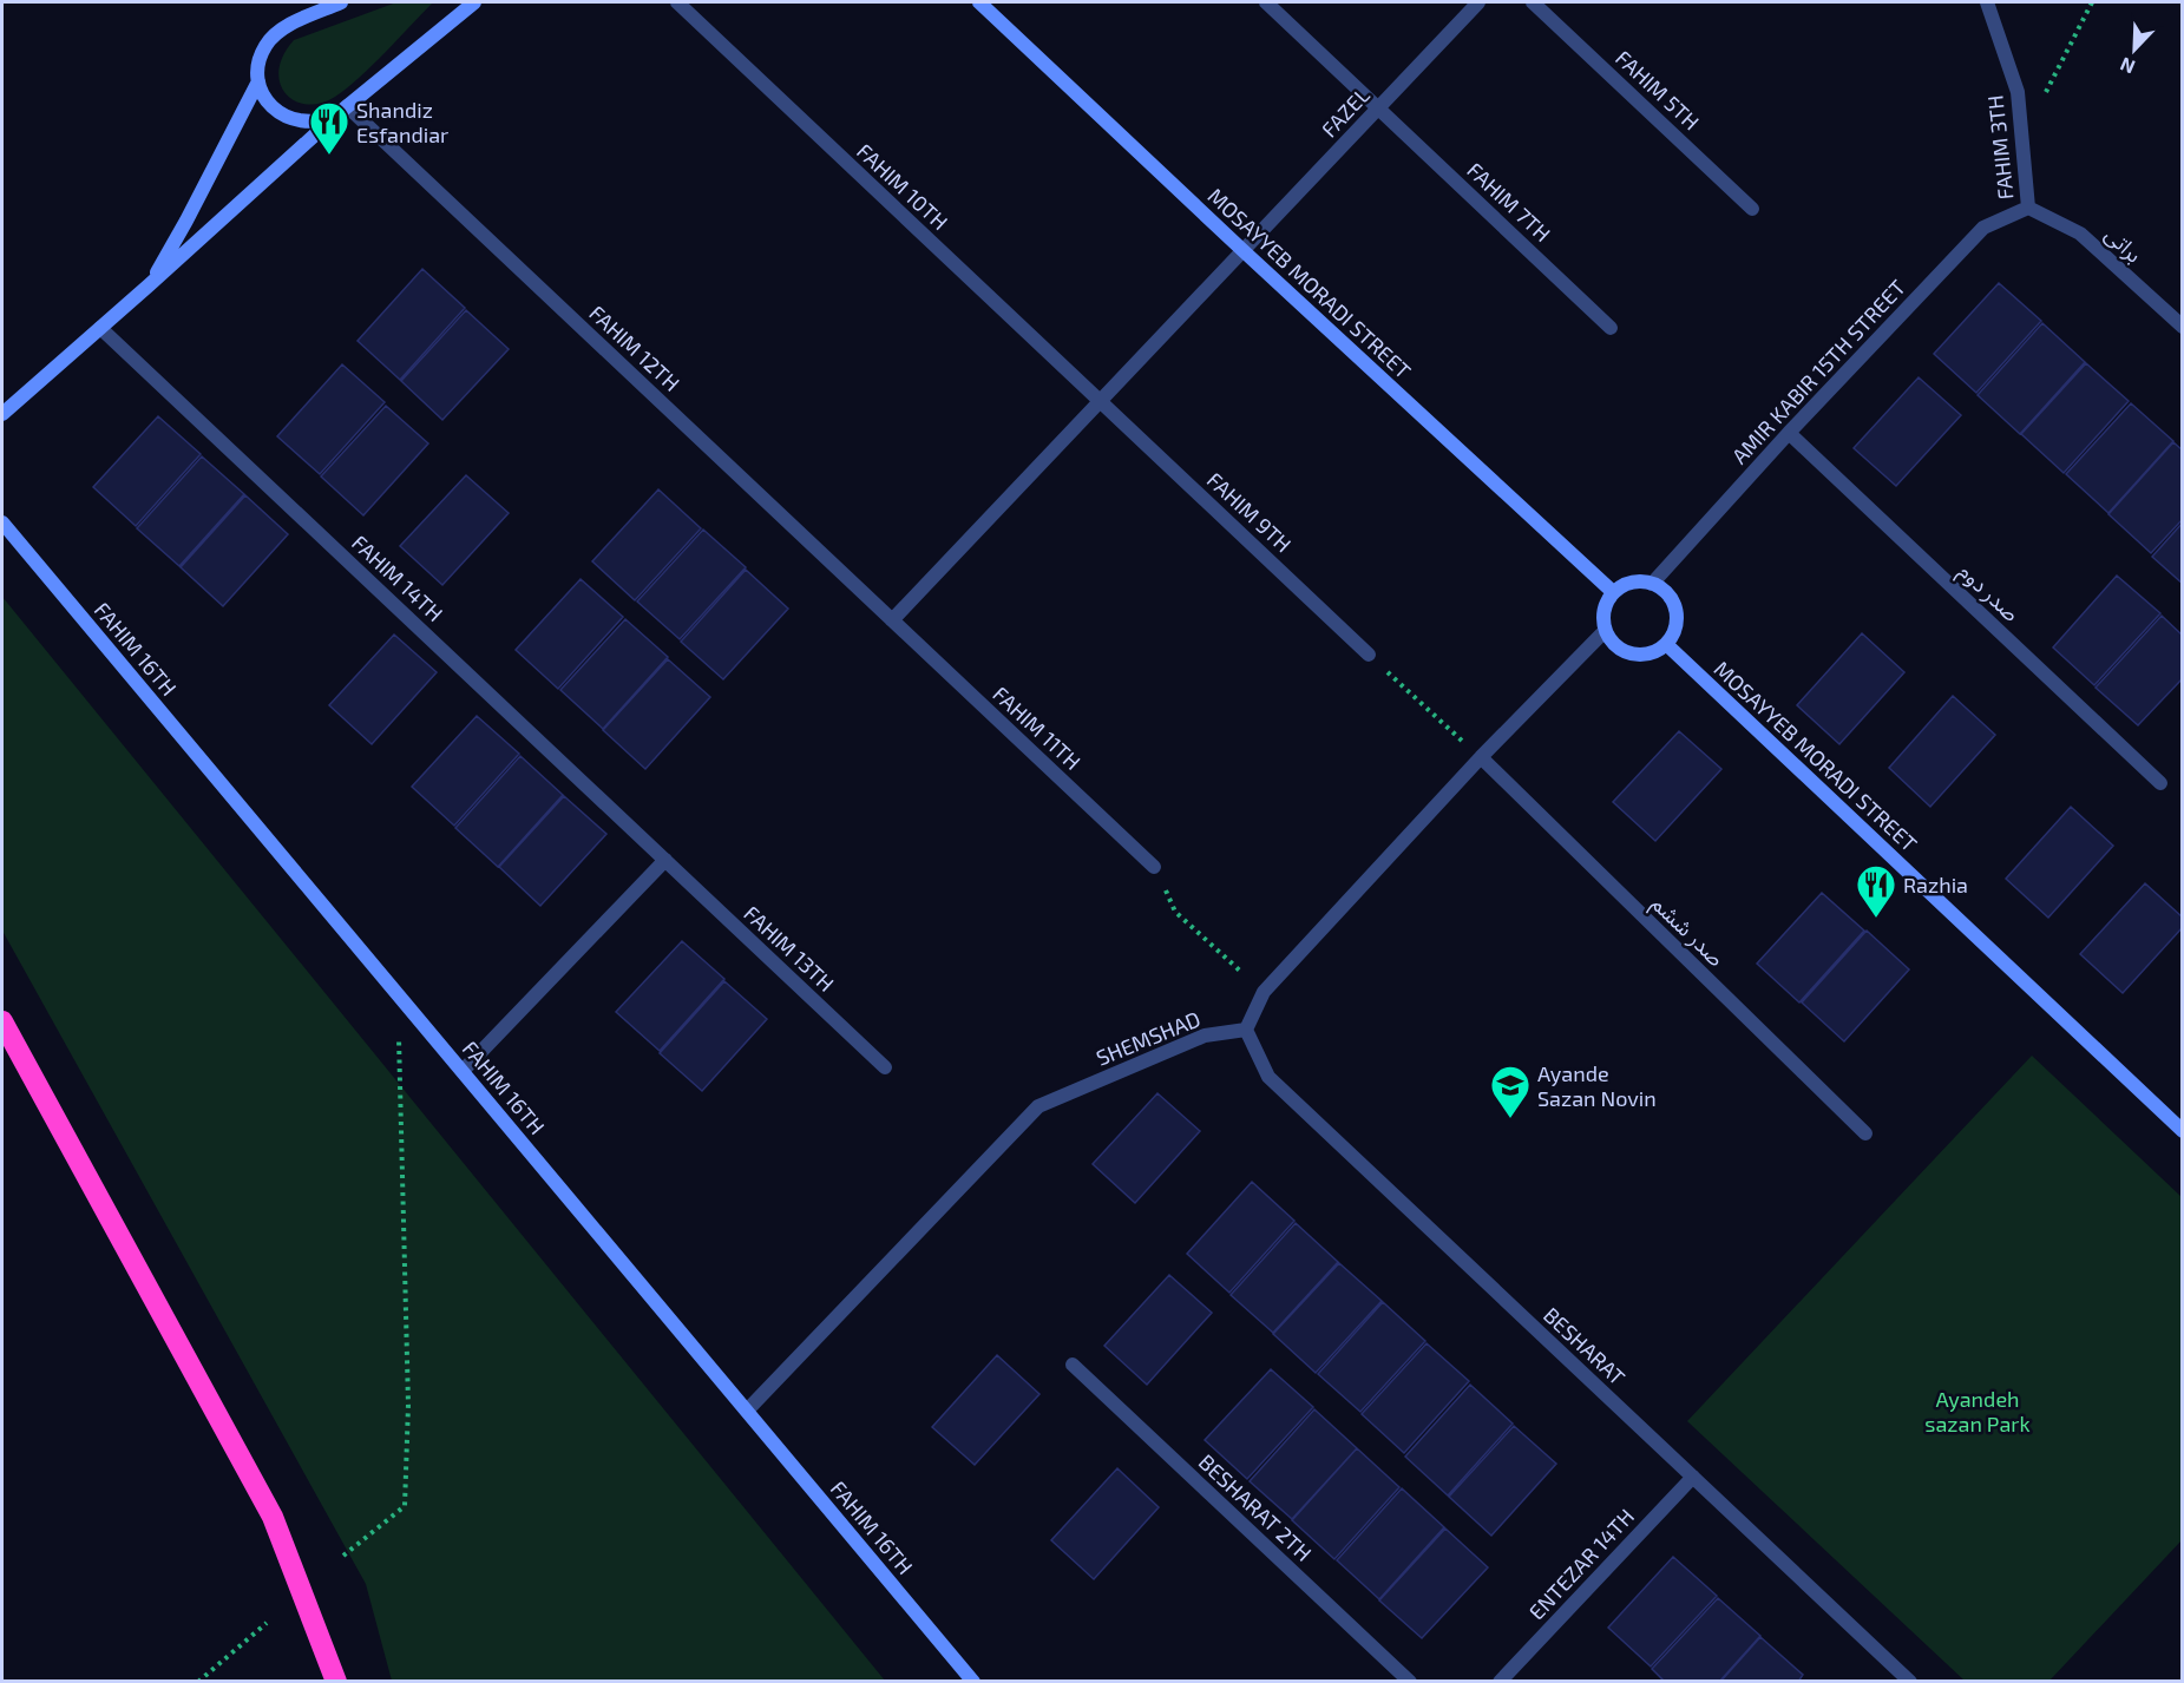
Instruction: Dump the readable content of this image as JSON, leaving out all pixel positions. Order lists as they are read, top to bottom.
{
  "streets": {
    "street": [
      "FAHIM 5TH",
      "FAZEL",
      "FAHIM 3TH",
      "FAHIM 10TH",
      "FAHIM 7TH",
      "براتی",
      "MOSAYYEB MORADI STREET",
      "FAHIM 12TH",
      "AMIR KABIR 15TH STREET",
      "FAHIM 9TH",
      "FAHIM 14TH",
      "صدر دوم",
      "FAHIM 16TH",
      "FAHIM 11TH",
      "صدر ششم",
      "FAHIM 13TH",
      "SHEMSHAD",
      "BESHARAT",
      "BESHARAT 2TH",
      "ENTEZAR 14TH"
    ]
  },
  "crossings": [
    ["FAZEL", "FAHIM 10TH"],
    ["FAZEL", "FAHIM 7TH"],
    ["FAZEL", "MOSAYYEB MORADI STREET"],
    ["FAZEL", "FAHIM 12TH"],
    ["FAZEL", "FAHIM 9TH"],
    ["FAZEL", "FAHIM 11TH"],
    ["FAHIM 3TH", "براتی"],
    ["FAHIM 3TH", "AMIR KABIR 15TH STREET"],
    ["FAHIM 10TH", "FAHIM 9TH"],
    ["براتی", "AMIR KABIR 15TH STREET"],
    ["MOSAYYEB MORADI STREET", "AMIR KABIR 15TH STREET"],
    ["FAHIM 12TH", "FAHIM 11TH"],
    ["AMIR KABIR 15TH STREET", "صدر دوم"],
    ["FAHIM 14TH", "FAHIM 13TH"],
    ["FAHIM 16TH", "SHEMSHAD"],
    ["SHEMSHAD", "BESHARAT"],
    ["BESHARAT", "ENTEZAR 14TH"]
  ],
  "parks": ["Ayandeh sazan Park"],
  "places": {
    "restaurant": ["Shandiz Esfandiar", "Razhia"],
    "school or university": ["Ayande Sazan Novin"]
  },
  "north": "bottom left"
}
